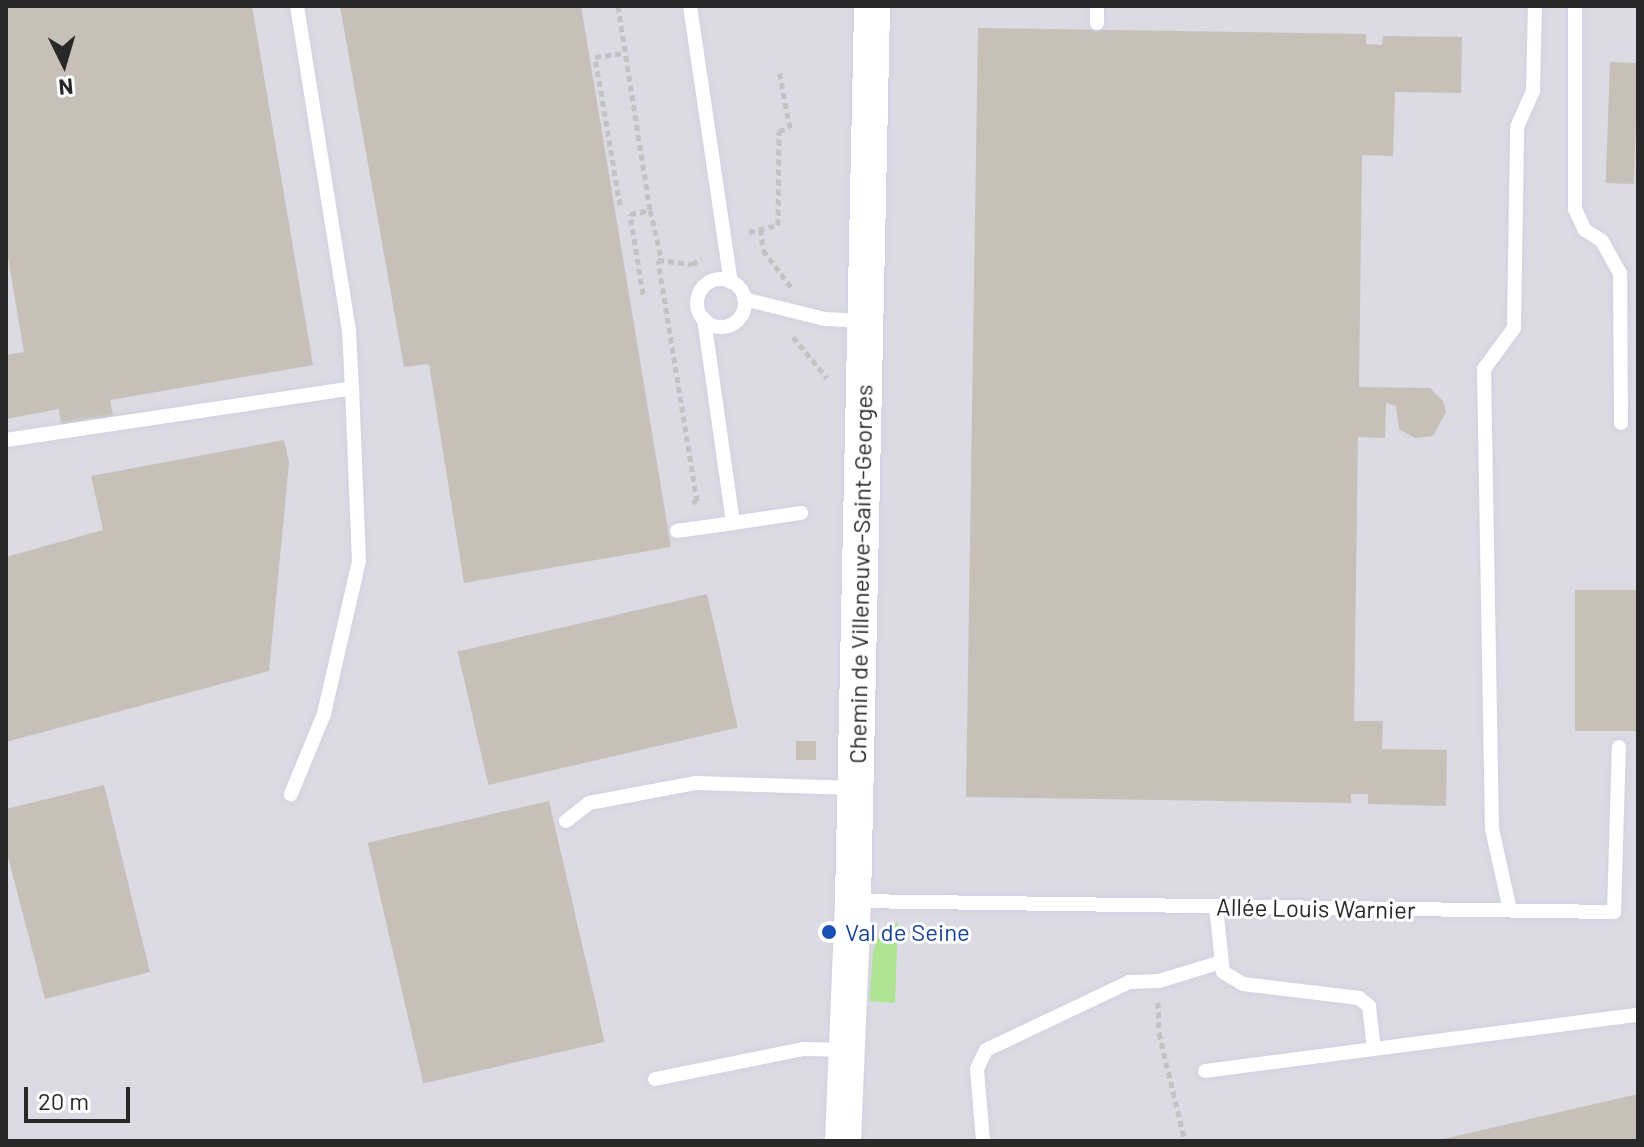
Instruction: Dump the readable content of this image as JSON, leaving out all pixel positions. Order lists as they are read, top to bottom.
{
  "streets": {
    "street": ["Chemin de Villeneuve-Saint-Georges"],
    "lane": ["Allée Louis Warnier"]
  },
  "crossings": [
    ["Chemin de Villeneuve-Saint-Georges", "Allée Louis Warnier"]
  ],
  "places": ["Val de Seine"],
  "scale_bar": "20 m",
  "north": "bottom"
}
